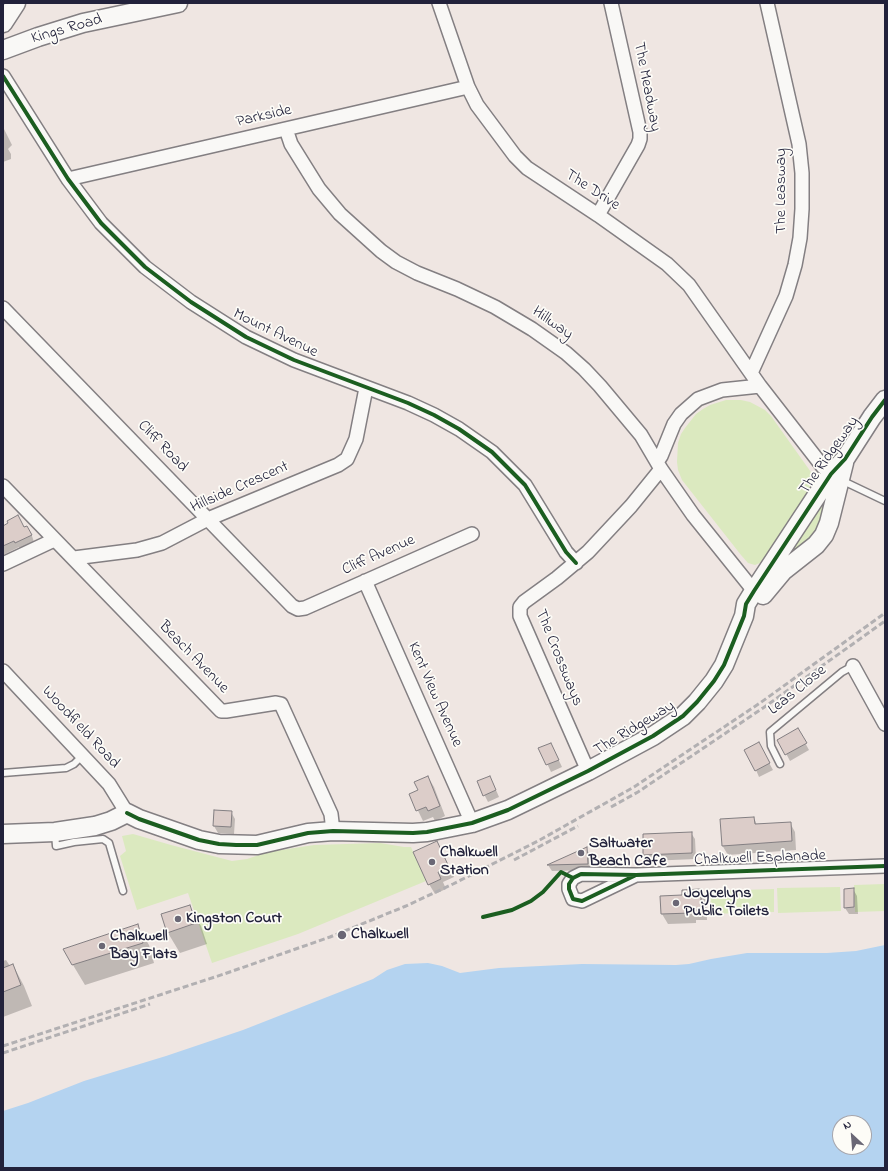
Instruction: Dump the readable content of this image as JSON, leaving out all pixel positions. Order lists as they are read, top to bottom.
{
  "streets": {
    "street": [
      "Kings Road",
      "The Meadway",
      "Parkside",
      "The Drive",
      "The Leasway",
      "Hillway",
      "Mount Avenue",
      "Cliff Road",
      "The Ridgeway",
      "Hillside Crescent",
      "Cliff Avenue",
      "Beach Avenue",
      "The Crossways",
      "Kent View Avenue",
      "Woodfield Road",
      "Chalkwell Esplanade"
    ],
    "lane": ["Leas Close"]
  },
  "crossings": [
    ["The Meadway", "The Drive"],
    ["Parkside", "The Drive"],
    ["Parkside", "Hillway"],
    ["Parkside", "Mount Avenue"],
    ["The Drive", "The Leasway"],
    ["The Drive", "The Ridgeway"],
    ["The Drive", "The Crossways"],
    ["Hillway", "The Ridgeway"],
    ["Hillway", "The Crossways"],
    ["Mount Avenue", "Hillside Crescent"],
    ["Mount Avenue", "The Crossways"],
    ["Cliff Road", "Hillside Crescent"],
    ["Cliff Road", "Cliff Avenue"],
    ["The Ridgeway", "Beach Avenue"],
    ["The Ridgeway", "The Crossways"],
    ["The Ridgeway", "Kent View Avenue"],
    ["The Ridgeway", "Woodfield Road"],
    ["Hillside Crescent", "Beach Avenue"],
    ["Cliff Avenue", "Kent View Avenue"]
  ],
  "places": [
    "Saltwater Beach Cafe",
    "Chalkwell Station",
    "Joycelyns Public Toilets",
    "Kingston Court",
    "Chalkwell",
    "Chalkwell Bay Flats"
  ],
  "north": "top left"
}
